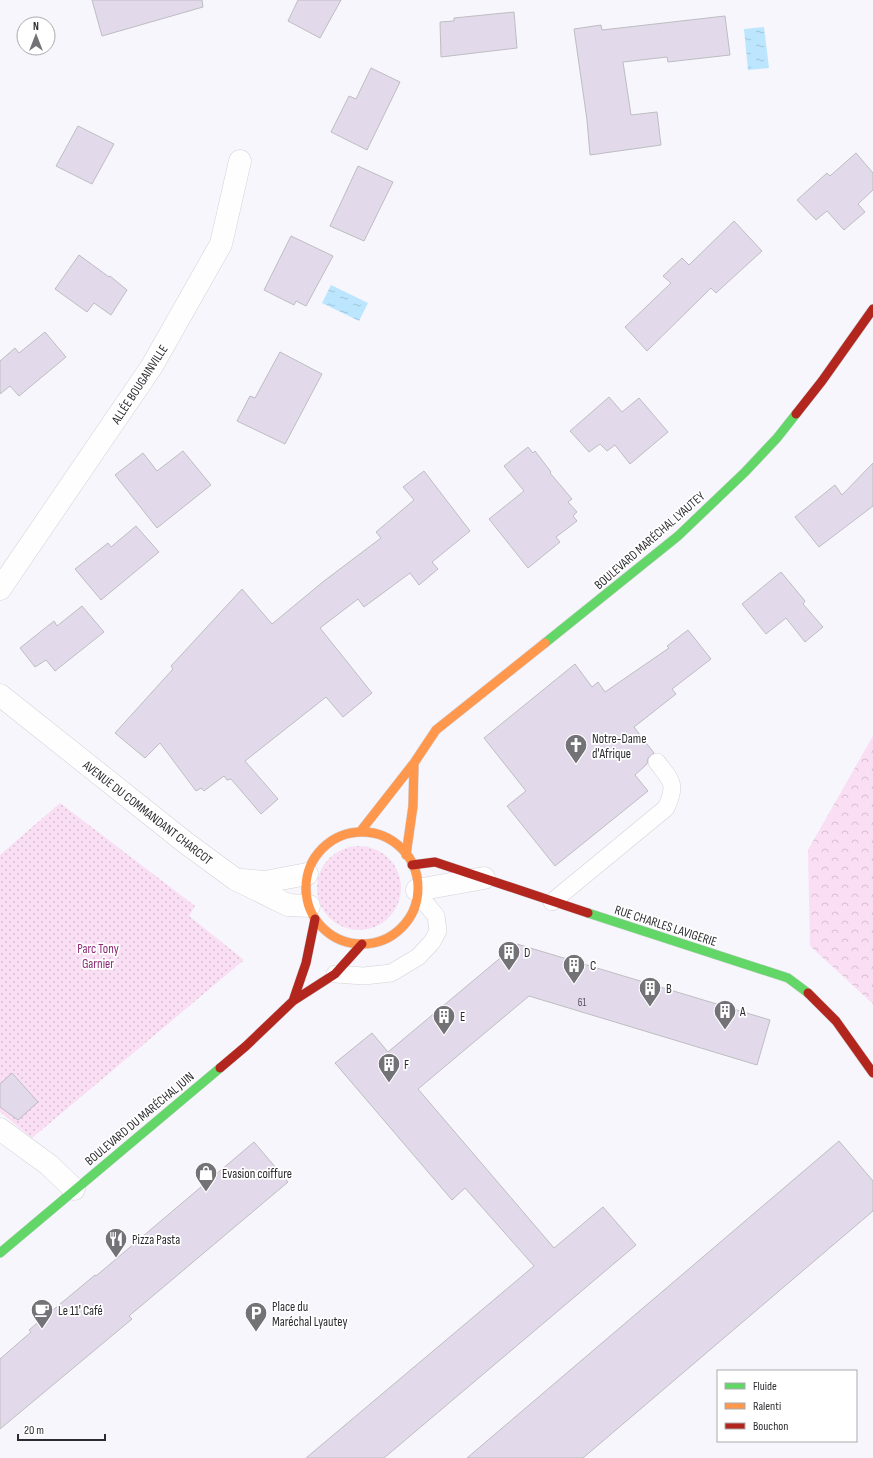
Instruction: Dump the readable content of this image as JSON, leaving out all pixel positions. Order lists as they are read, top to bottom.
{
  "streets": {
    "main road": ["BOULEVARD MARÉCHAL LYAUTEY", "RUE CHARLES LAVIGERIE", "BOULEVARD DU MARÉCHAL JUIN"],
    "street": ["ALLÉE BOUGAINVILLE", "AVENUE DU COMMANDANT CHARCOT"]
  },
  "crossings": [
    ["BOULEVARD MARÉCHAL LYAUTEY", "AVENUE DU COMMANDANT CHARCOT"],
    ["BOULEVARD MARÉCHAL LYAUTEY", "RUE CHARLES LAVIGERIE"],
    ["BOULEVARD MARÉCHAL LYAUTEY", "BOULEVARD DU MARÉCHAL JUIN"],
    ["AVENUE DU COMMANDANT CHARCOT", "RUE CHARLES LAVIGERIE"],
    ["AVENUE DU COMMANDANT CHARCOT", "BOULEVARD DU MARÉCHAL JUIN"],
    ["RUE CHARLES LAVIGERIE", "BOULEVARD DU MARÉCHAL JUIN"]
  ],
  "parks": ["Parc Tony Garnier"],
  "places": {
    "church": ["Notre-Dame d'Afrique"],
    "building": [
      "D",
      "C",
      "B",
      "A",
      "E",
      "F"
    ],
    "shop": ["Evasion coiffure"],
    "restaurant": ["Pizza Pasta"],
    "cafe": ["Le 11' Café"],
    "parking": ["Place du Maréchal Lyautey"]
  },
  "house_numbers": ["61"],
  "legend": ["Fluide", "Ralenti", "Bouchon"],
  "scale_bar": "20 m",
  "north": "top"
}
